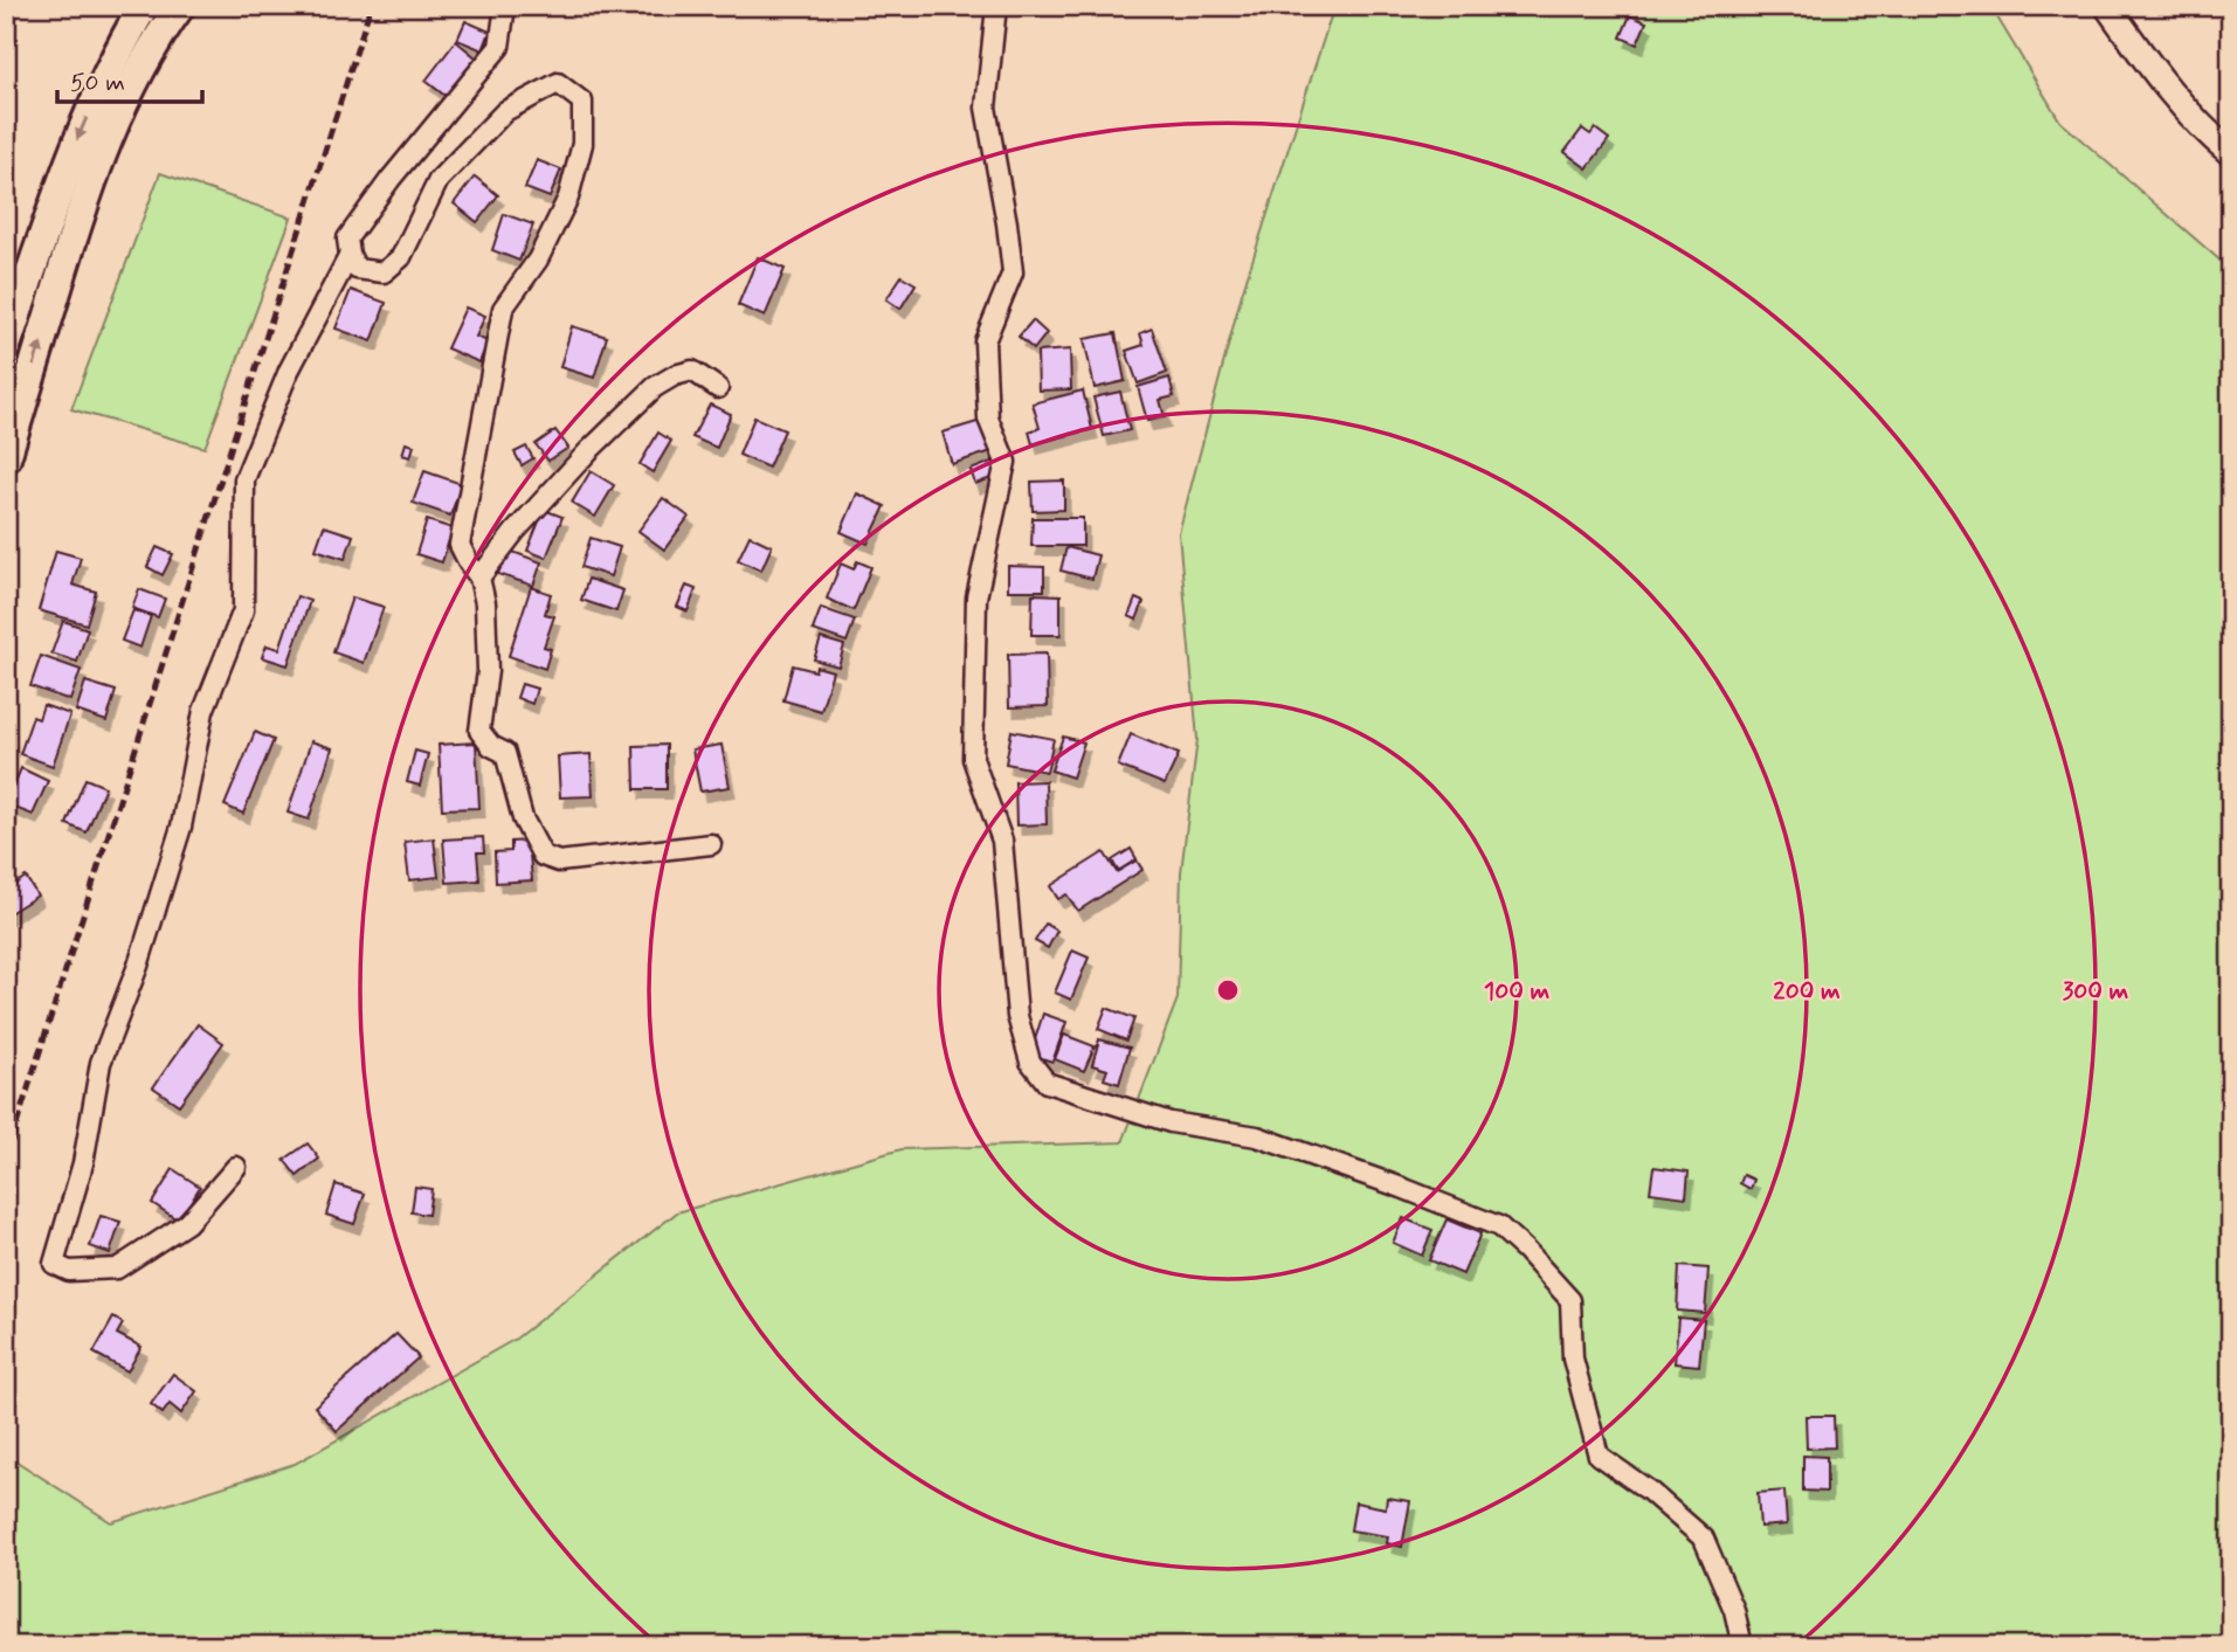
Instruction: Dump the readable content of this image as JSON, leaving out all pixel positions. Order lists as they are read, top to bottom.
{
  "scale_bar": "50 m",
  "rings": ["100 m", "200 m", "300 m"]
}
